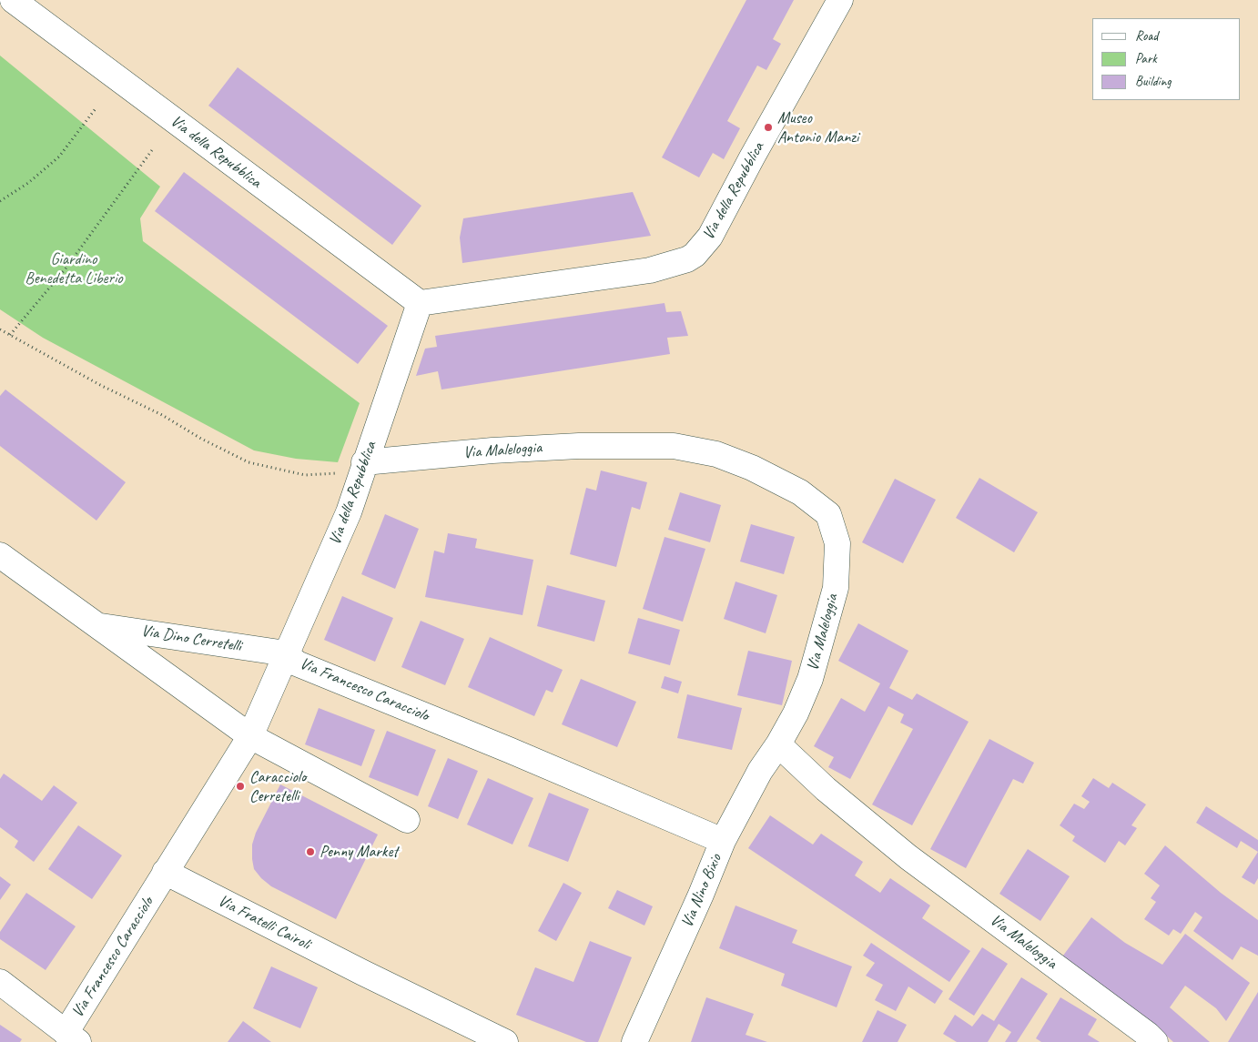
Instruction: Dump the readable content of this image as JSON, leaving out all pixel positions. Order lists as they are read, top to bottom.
{
  "streets": {
    "street": [
      "Via della Repubblica",
      "Via Maleloggia",
      "Via Dino Cerretelli",
      "Via Francesco Caracciolo",
      "Via Nino Bixio",
      "Via Fratelli Cairoli"
    ]
  },
  "crossings": [
    ["Via della Repubblica", "Via Maleloggia"],
    ["Via della Repubblica", "Via Dino Cerretelli"],
    ["Via della Repubblica", "Via Francesco Caracciolo"],
    ["Via Maleloggia", "Via Nino Bixio"],
    ["Via Dino Cerretelli", "Via Francesco Caracciolo"],
    ["Via Francesco Caracciolo", "Via Nino Bixio"],
    ["Via Francesco Caracciolo", "Via Fratelli Cairoli"]
  ],
  "parks": ["Giardino Benedetta Liberio"],
  "places": ["Museo Antonio Manzi", "Caracciolo Cerretelli", "Penny Market"],
  "legend": ["Road", "Park", "Building"]
}
